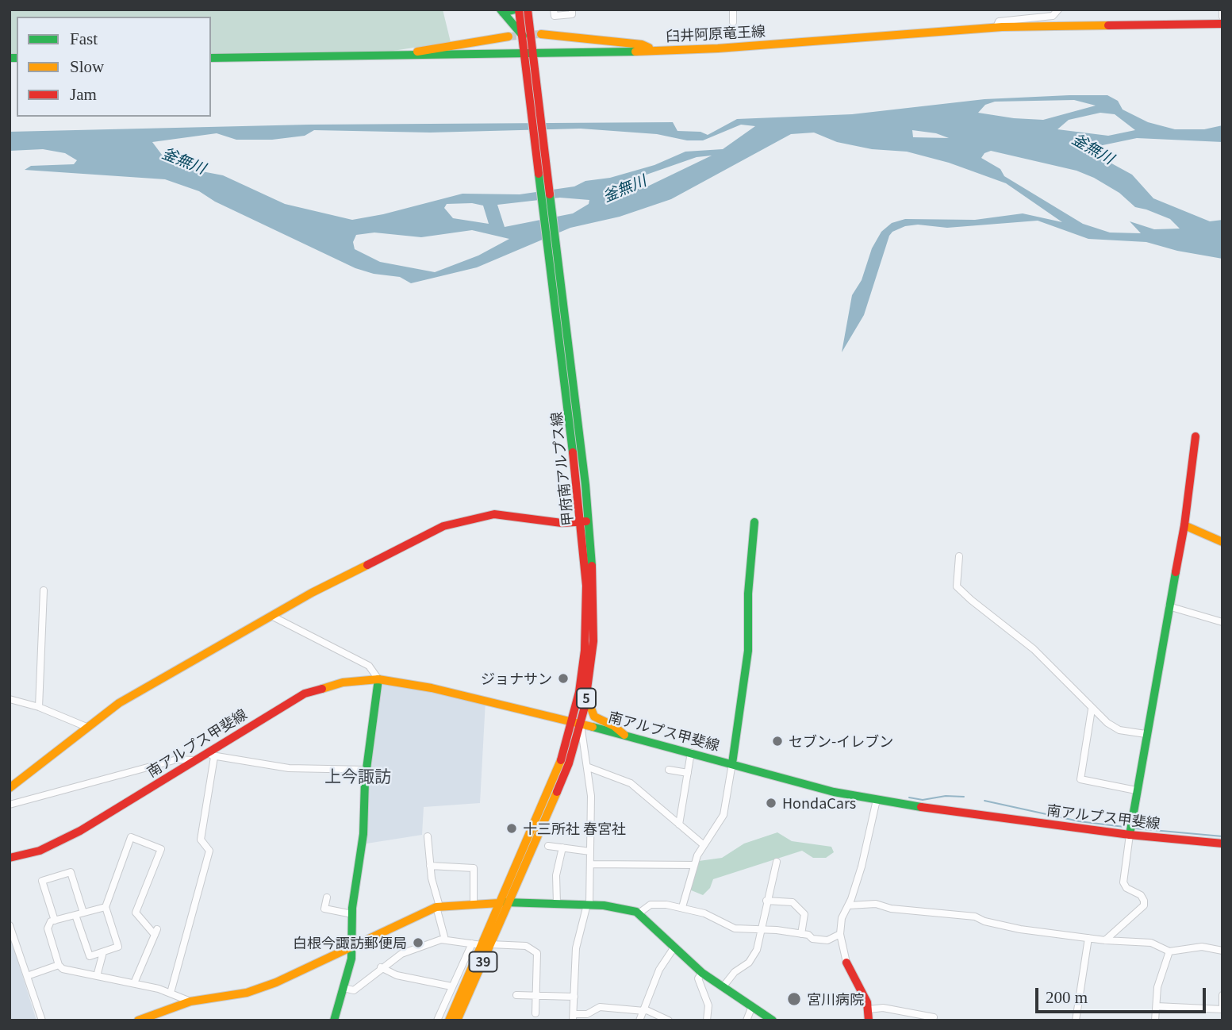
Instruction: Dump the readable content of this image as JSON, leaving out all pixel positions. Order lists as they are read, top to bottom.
{
  "streets": {
    "main road": [
      "臼井阿原竜王線",
      "甲府南アルプス線",
      "5",
      "南アルプス甲斐線",
      "39"
    ]
  },
  "crossings": [
    ["臼井阿原竜王線", "甲府南アルプス線"],
    ["甲府南アルプス線", "南アルプス甲斐線"],
    ["甲府南アルプス線", "39"]
  ],
  "districts": ["上今諏訪"],
  "water": ["釜無川"],
  "places": [
    "ジョナサン",
    "セブン-イレブン",
    "HondaCars",
    "十三所社 春宮社",
    "白根今諏訪郵便局",
    "宮川病院"
  ],
  "legend": ["Fast", "Slow", "Jam"],
  "scale_bar": "200 m"
}
